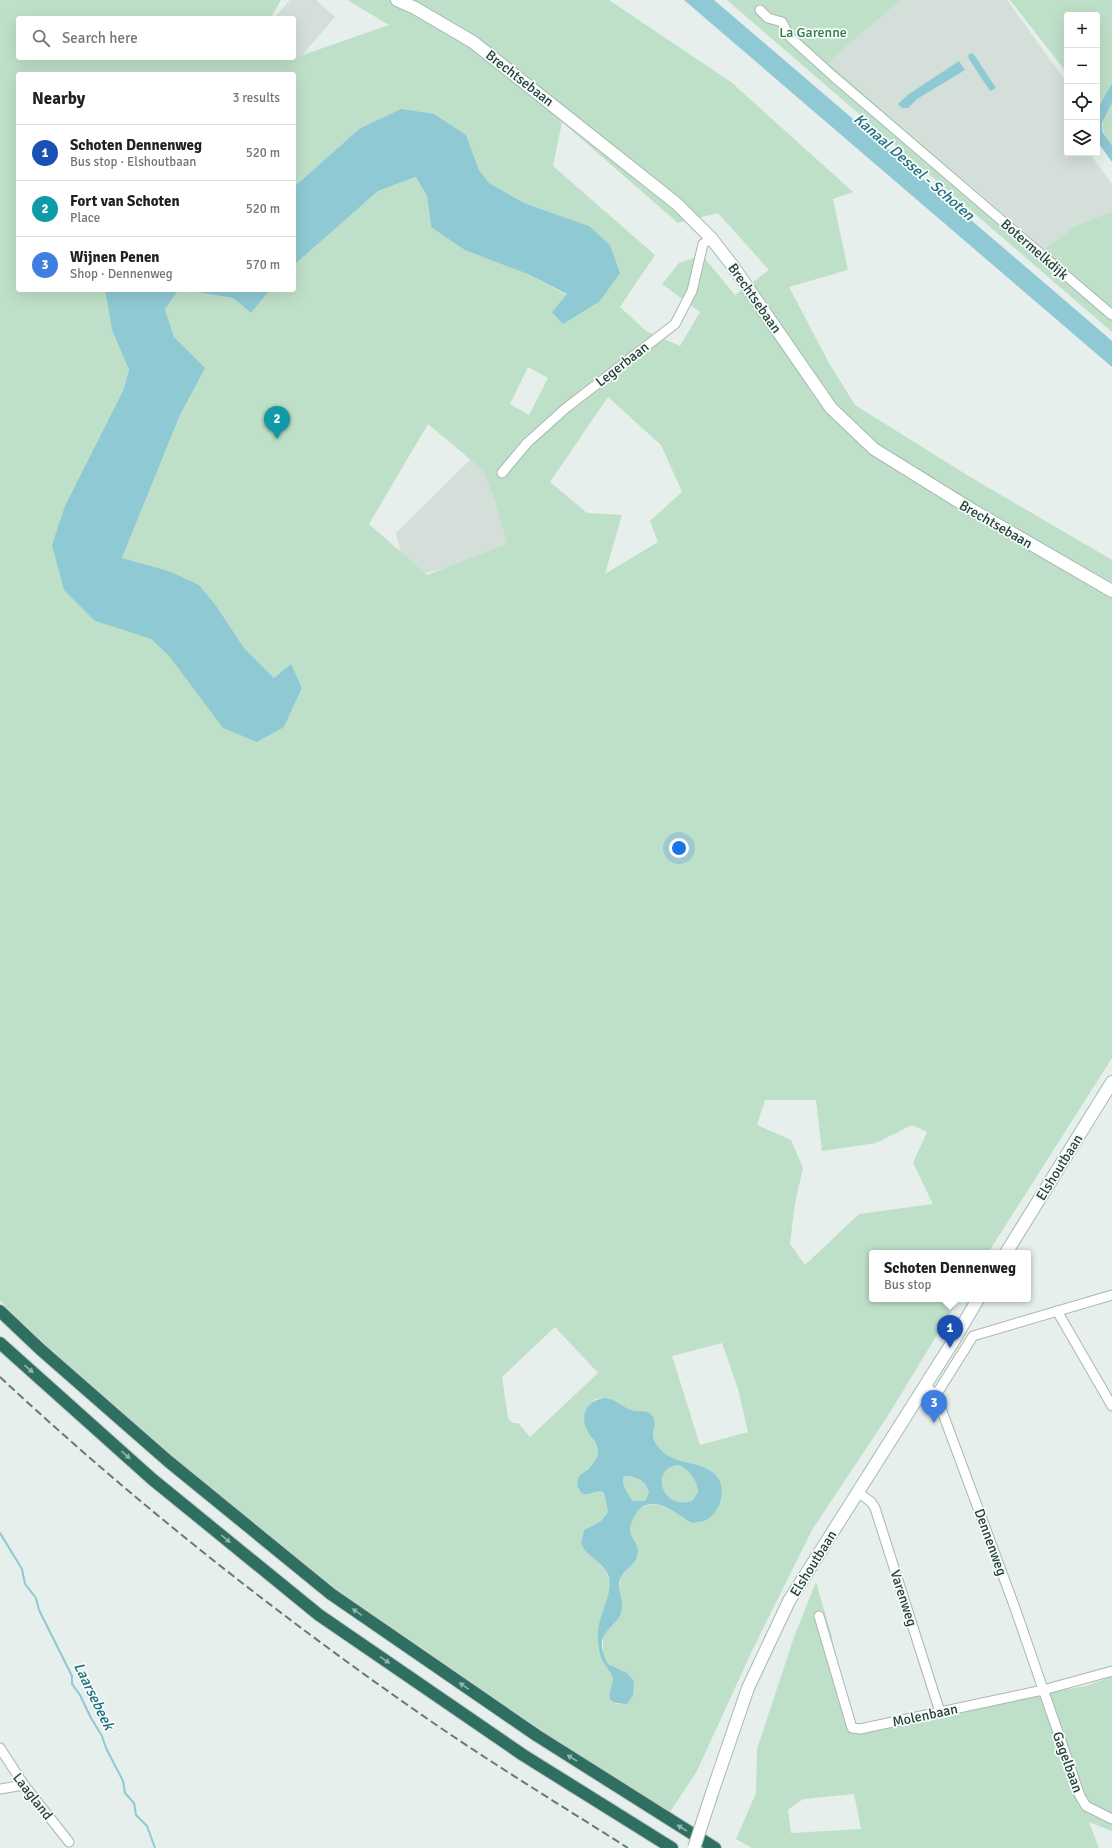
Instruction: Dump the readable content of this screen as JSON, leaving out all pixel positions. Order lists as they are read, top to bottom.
{
  "streets": {
    "main road": ["Brechtsebaan", "Elshoutbaan"],
    "street": [
      "Botermelkdijk",
      "Legerbaan",
      "Dennenweg",
      "Varenweg",
      "Molenbaan",
      "Gagelbaan",
      "Laagland"
    ]
  },
  "crossings": [
    ["Brechtsebaan", "Legerbaan"],
    ["Elshoutbaan", "Varenweg"],
    ["Dennenweg", "Molenbaan"],
    ["Dennenweg", "Gagelbaan"],
    ["Varenweg", "Molenbaan"],
    ["Molenbaan", "Gagelbaan"]
  ],
  "water": ["Kanaal Dessel - Schoten", "Laarsebeek"],
  "parks": ["La Garenne"],
  "page": {
    "map_buttons": ["+", "−"],
    "search": "Search here",
    "heading": ["Nearby", "3 results"],
    "list": [
      {
        "mark": "1",
        "name": "Schoten Dennenweg",
        "note": "Bus stop · Elshoutbaan",
        "value": "520 m"
      },
      {
        "mark": "2",
        "name": "Fort van Schoten",
        "note": "Place",
        "value": "520 m"
      },
      {
        "mark": "3",
        "name": "Wijnen Penen",
        "note": "Shop · Dennenweg",
        "value": "570 m"
      }
    ],
    "pins": ["2", "1", "3"],
    "popup": ["Schoten Dennenweg", "Bus stop"]
  }
}
